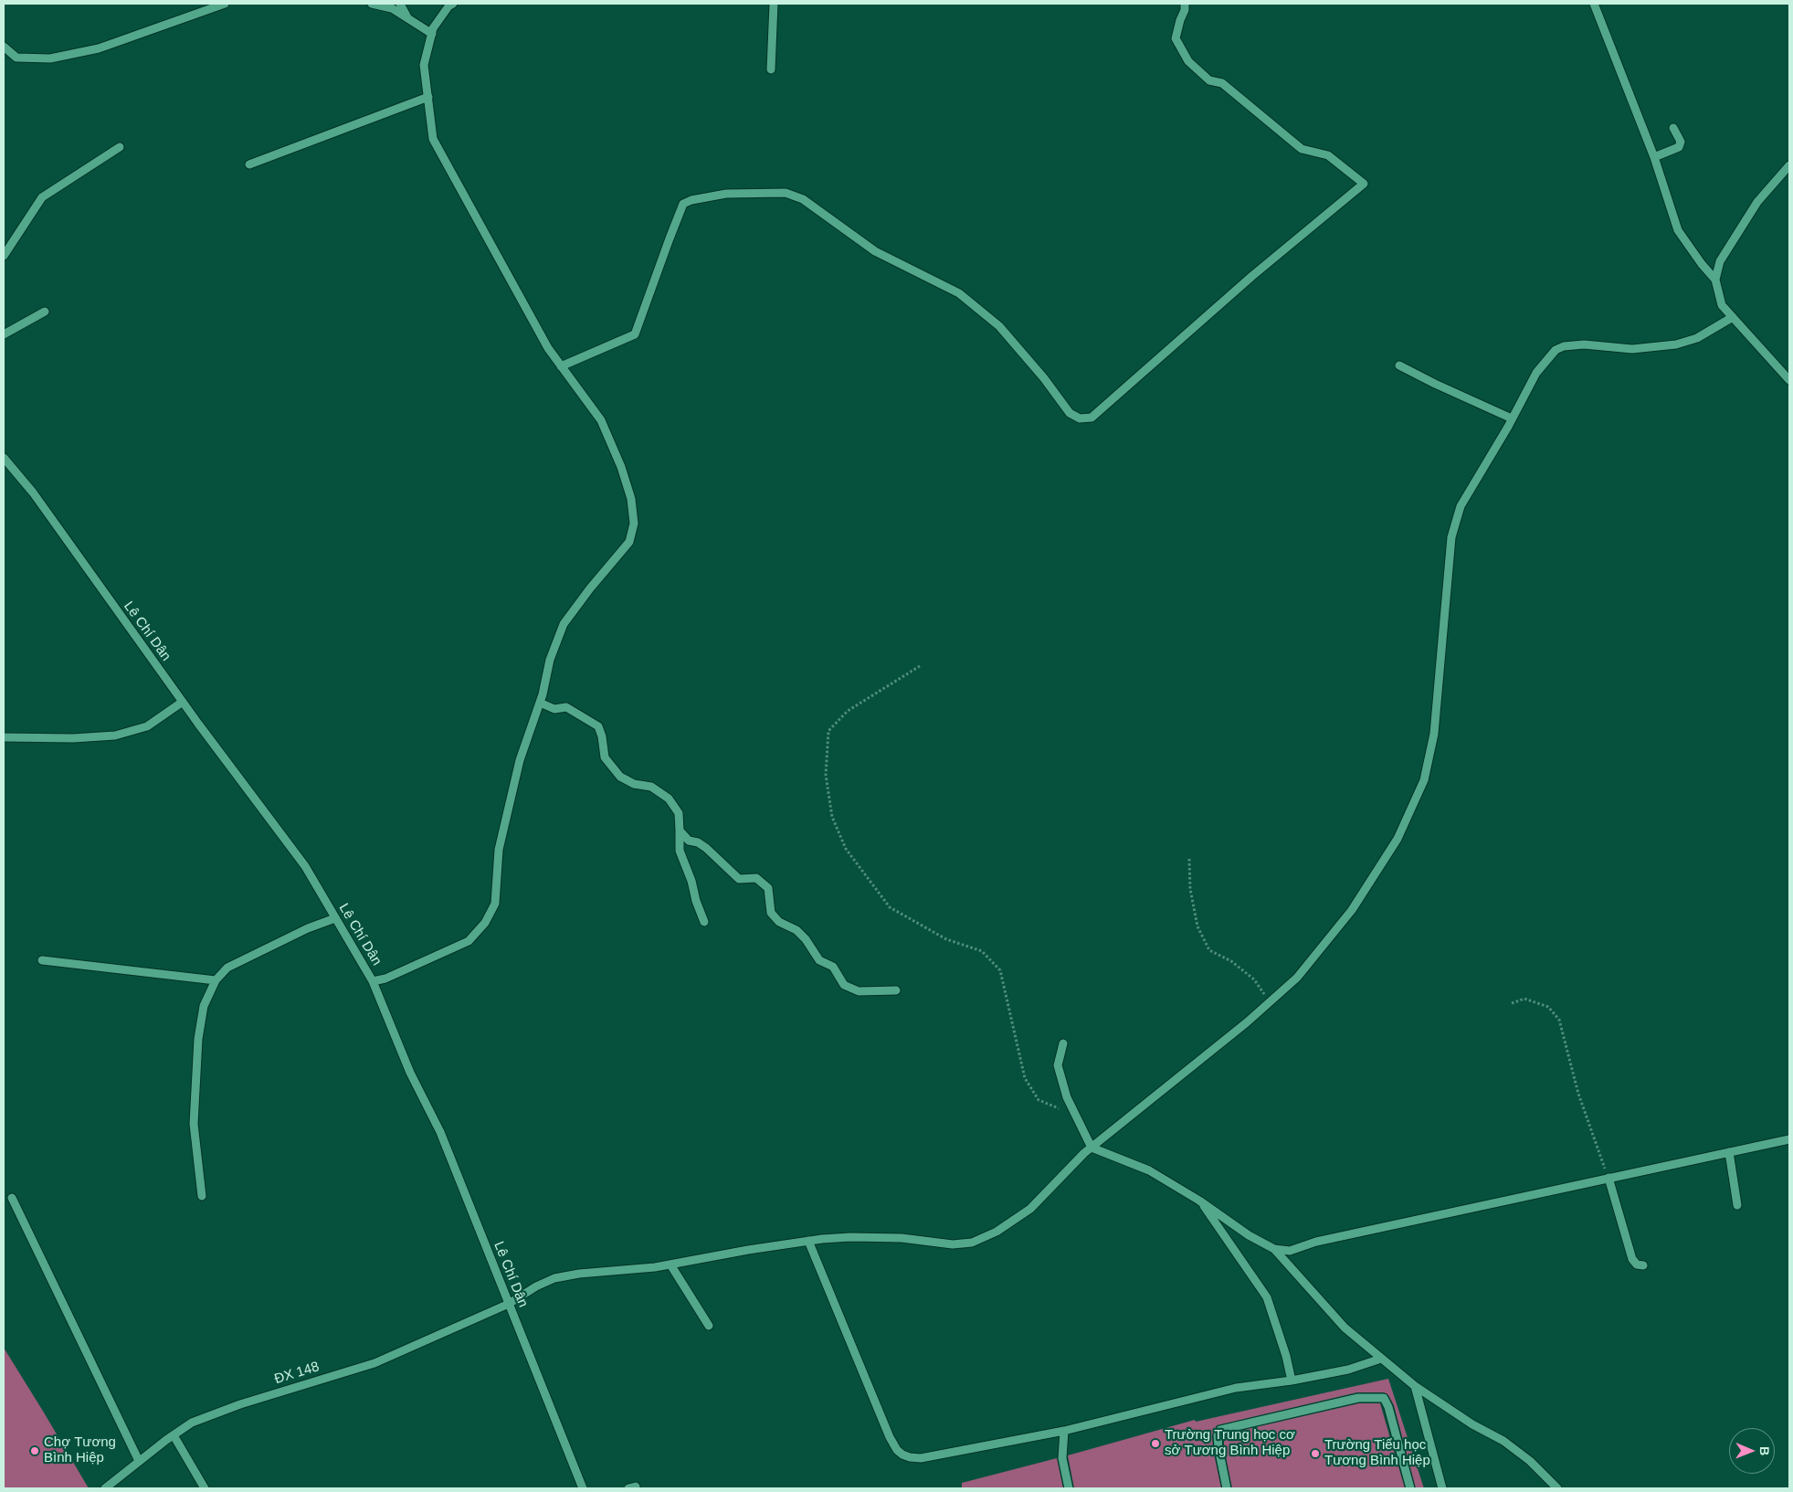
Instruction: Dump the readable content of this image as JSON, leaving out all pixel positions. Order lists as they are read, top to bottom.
{
  "streets": {
    "street": ["Lê Chí Dân", "ĐX 148"]
  },
  "crossings": [
    ["Lê Chí Dân", "ĐX 148"]
  ],
  "places": ["Trường Trung học cơ sở Tương Bình Hiệp", "Chợ Tương Bình Hiệp", "Trường Tiểu học Tương Bình Hiệp"],
  "north": "right"
}
